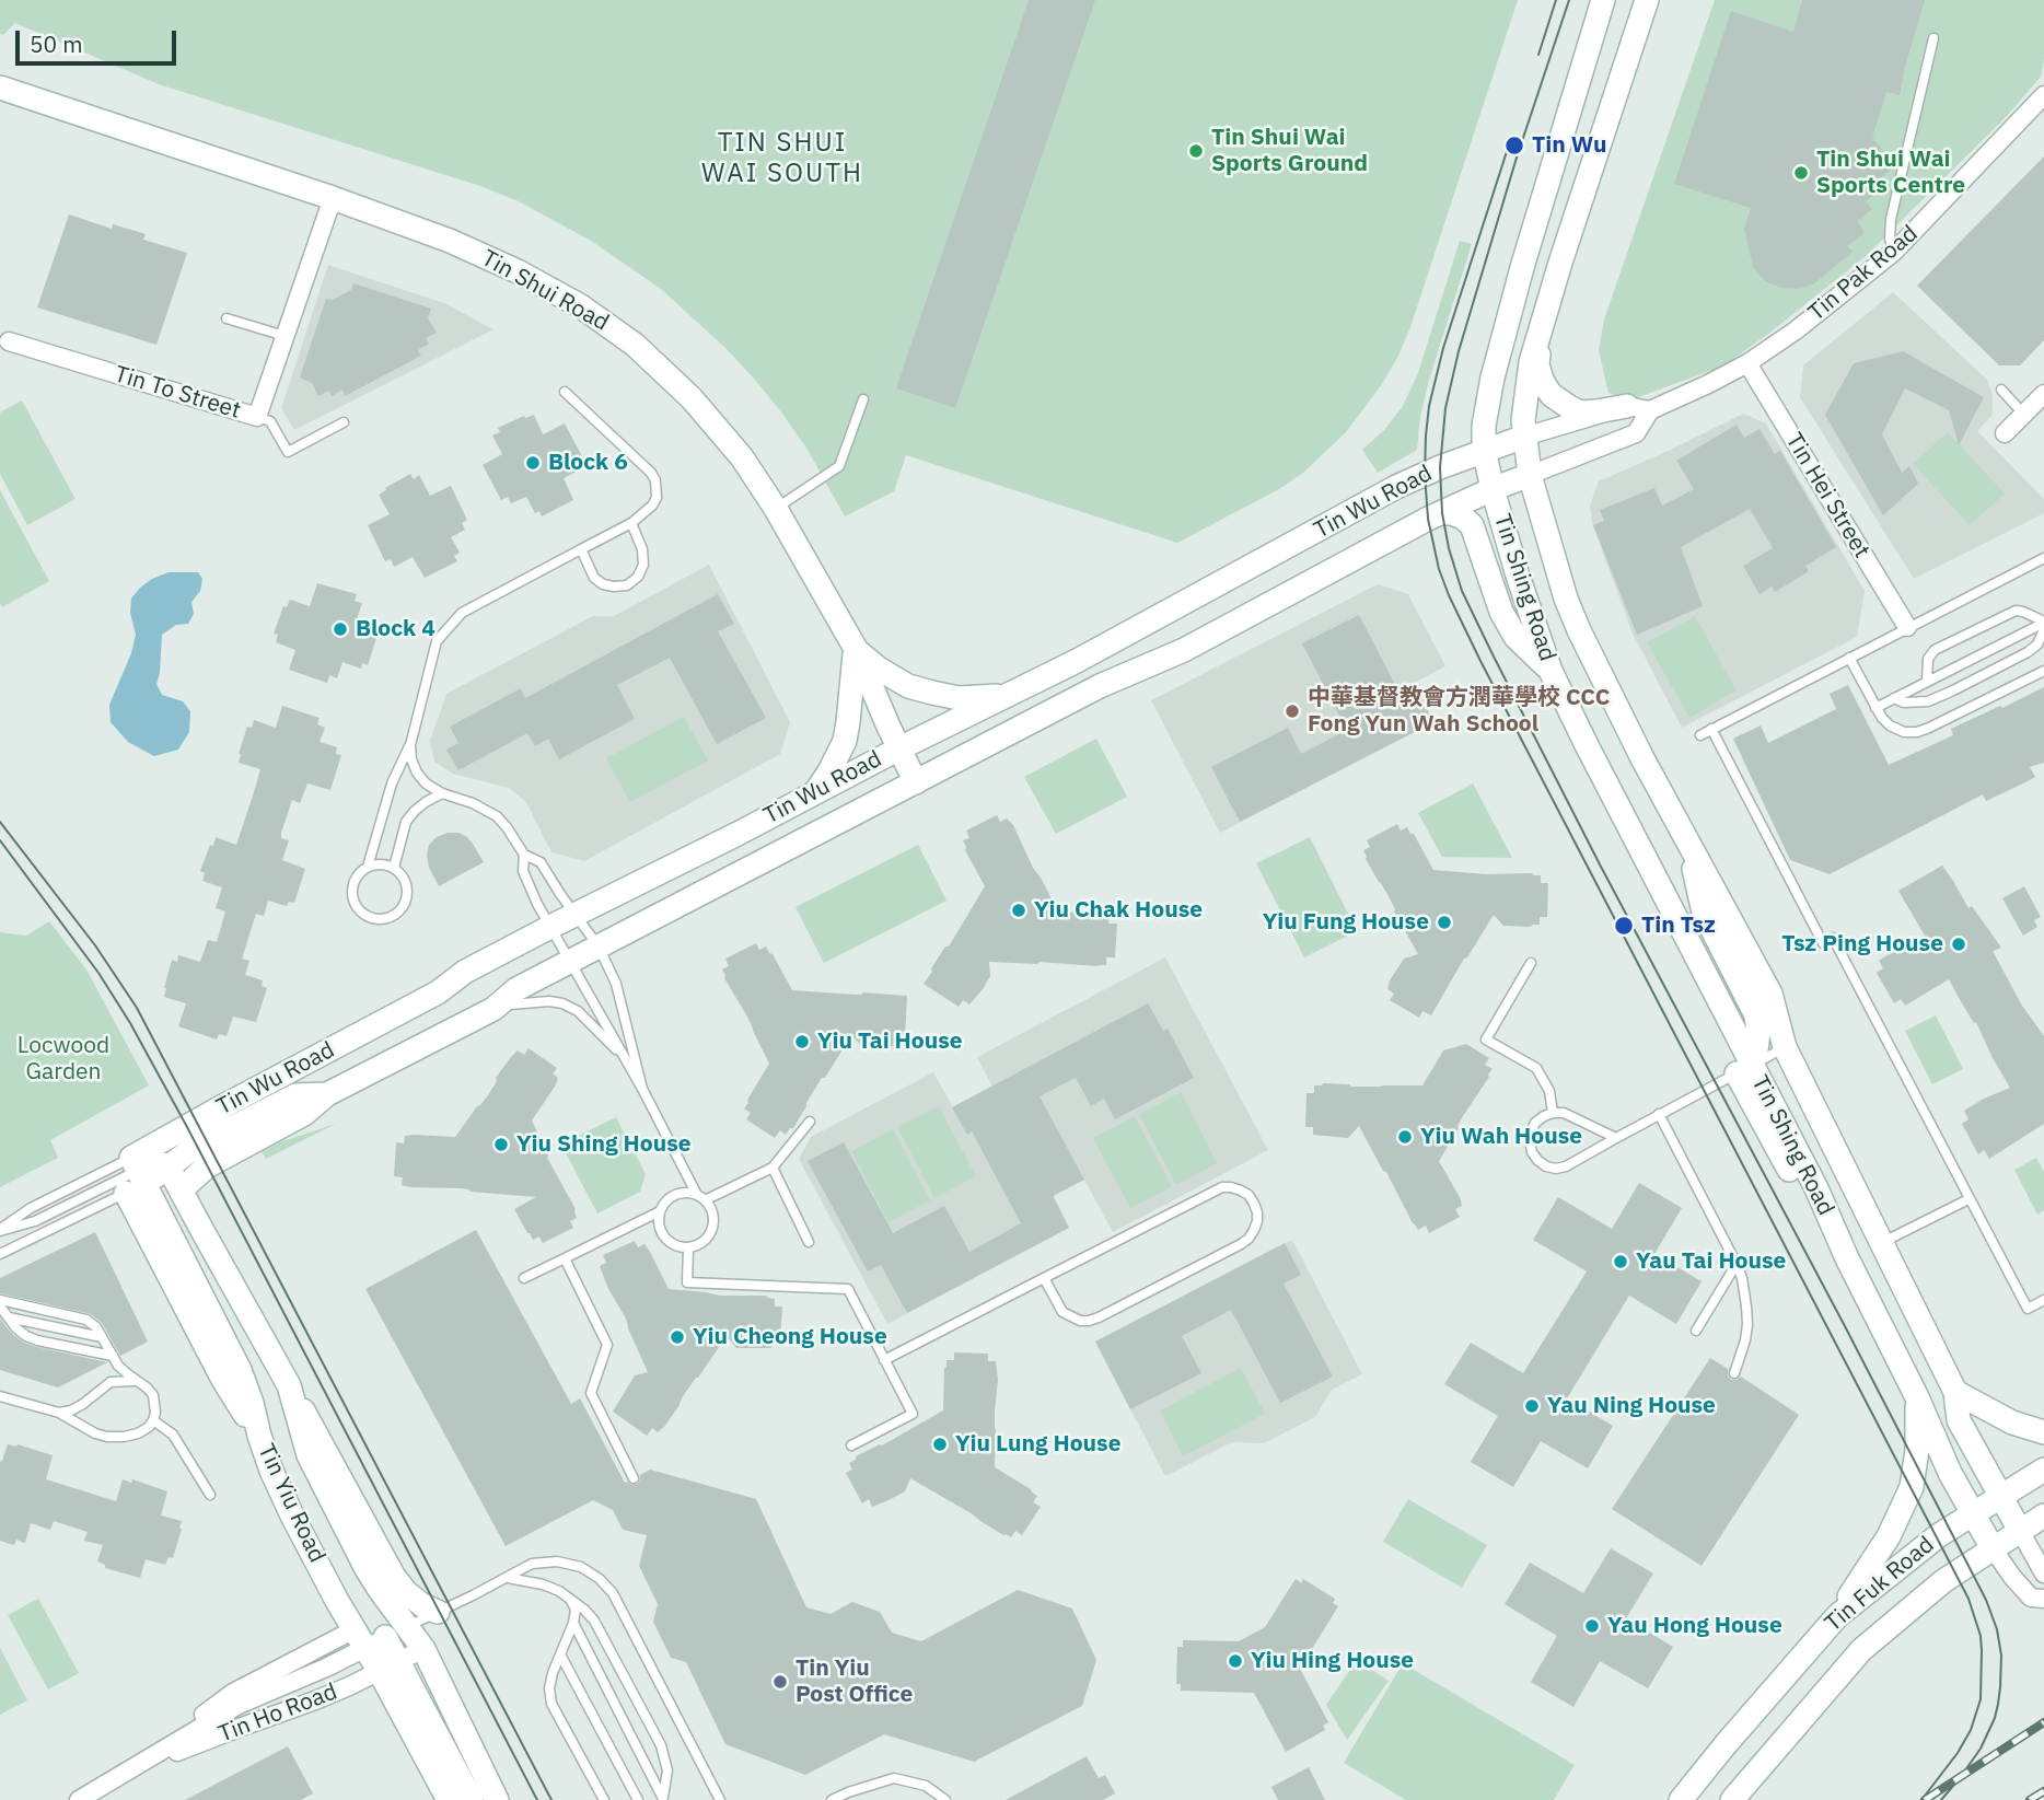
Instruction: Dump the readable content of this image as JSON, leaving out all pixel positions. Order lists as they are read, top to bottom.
{
  "streets": {
    "main road": [
      "Tin Shui Road",
      "Tin Wu Road",
      "Tin Shing Road",
      "Tin Yiu Road",
      "Tin Fuk Road"
    ],
    "street": [
      "Tin Pak Road",
      "Tin To Street",
      "Tin Hei Street",
      "Tin Ho Road"
    ]
  },
  "crossings": [
    ["Tin Pak Road", "Tin Hei Street"],
    ["Tin Pak Road", "Tin Wu Road"],
    ["Tin Pak Road", "Tin Shing Road"],
    ["Tin Shui Road", "Tin To Street"],
    ["Tin Shui Road", "Tin Wu Road"],
    ["Tin Wu Road", "Tin Shing Road"],
    ["Tin Wu Road", "Tin Yiu Road"],
    ["Tin Shing Road", "Tin Fuk Road"],
    ["Tin Yiu Road", "Tin Ho Road"]
  ],
  "districts": ["TIN SHUI WAI SOUTH"],
  "parks": ["Locwood Garden"],
  "places": [
    "Tin Wu",
    "Tin Shui Wai Sports Ground",
    "Tin Shui Wai Sports Centre",
    "Block 6",
    "Block 4",
    "中華基督教會方潤華學校 CCC Fong Yun Wah School",
    "Yiu Chak House",
    "Yiu Fung House",
    "Tin Tsz",
    "Tsz Ping House",
    "Yiu Tai House",
    "Yiu Wah House",
    "Yiu Shing House",
    "Yau Tai House",
    "Yiu Cheong House",
    "Yau Ning House",
    "Yiu Lung House",
    "Yau Hong House",
    "Yiu Hing House",
    "Tin Yiu Post Office"
  ],
  "scale_bar": "50 m"
}
